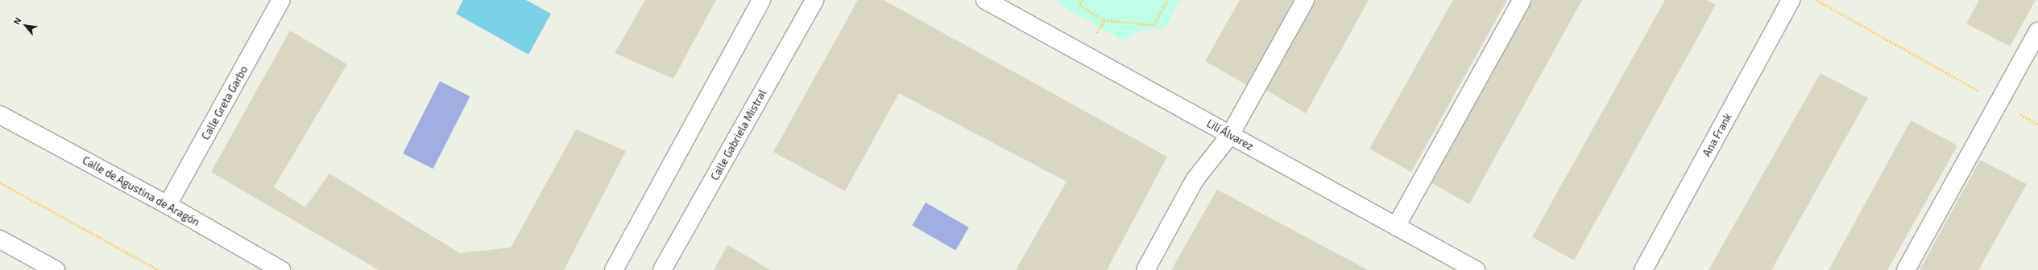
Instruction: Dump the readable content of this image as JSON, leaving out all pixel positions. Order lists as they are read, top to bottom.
{
  "streets": {
    "street": [
      "Calle Greta Garbo",
      "Calle Gabriela Mistral",
      "Lilí Álvarez",
      "Ana Frank",
      "Calle de Agustina de Aragón"
    ]
  },
  "crossings": [
    ["Calle Greta Garbo", "Calle de Agustina de Aragón"]
  ],
  "north": "top left"
}
